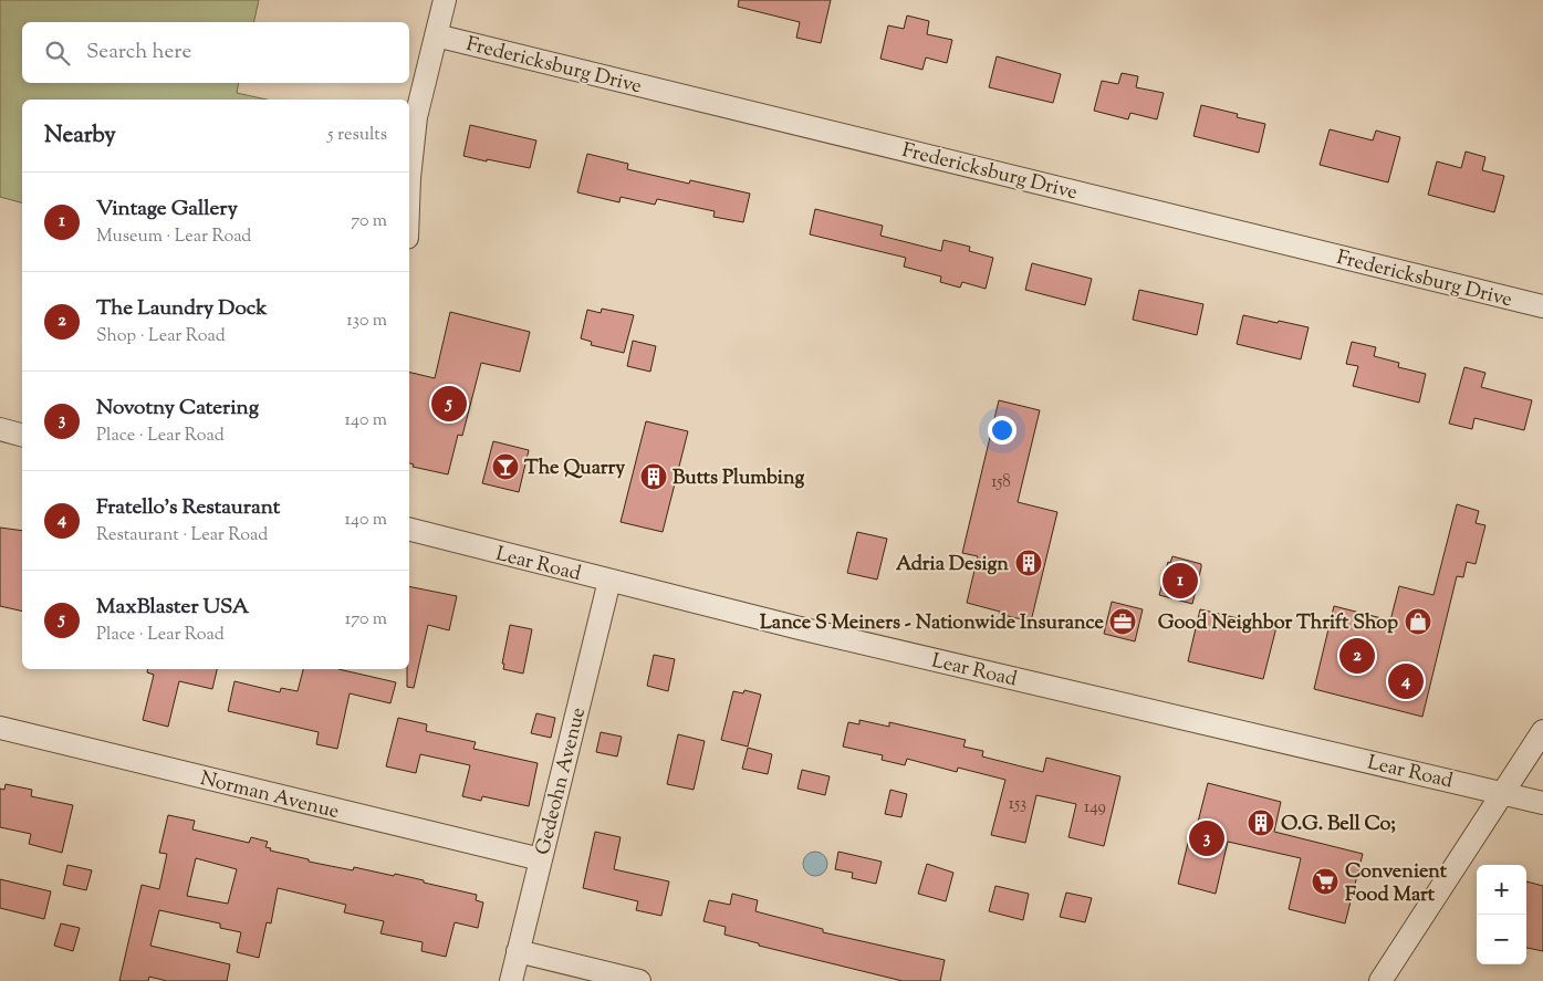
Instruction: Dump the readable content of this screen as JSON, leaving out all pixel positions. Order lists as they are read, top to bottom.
{
  "streets": {
    "street": [
      "Fredericksburg Drive",
      "Lear Road",
      "Gedeohn Avenue",
      "Norman Avenue"
    ]
  },
  "crossings": [
    ["Lear Road", "Gedeohn Avenue"],
    ["Gedeohn Avenue", "Norman Avenue"]
  ],
  "places": {
    "bar": ["The Quarry"],
    "building": ["Butts Plumbing", "Adria Design", "O.G. Bell Co;"],
    "office": ["Lance S Meiners - Nationwide Insurance"],
    "shop": ["Good Neighbor Thrift Shop"],
    "supermarket": ["Convenient Food Mart"]
  },
  "house_numbers": ["158", "153", "149"],
  "page": {
    "search": "Search here",
    "heading": ["Nearby", "5 results"],
    "list": [
      {
        "mark": "1",
        "name": "Vintage Gallery",
        "note": "Museum · Lear Road",
        "value": "70 m"
      },
      {
        "mark": "2",
        "name": "The Laundry Dock",
        "note": "Shop · Lear Road",
        "value": "130 m"
      },
      {
        "mark": "3",
        "name": "Novotny Catering",
        "note": "Place · Lear Road",
        "value": "140 m"
      },
      {
        "mark": "4",
        "name": "Fratello's Restaurant",
        "note": "Restaurant · Lear Road",
        "value": "140 m"
      },
      {
        "mark": "5",
        "name": "MaxBlaster USA",
        "note": "Place · Lear Road",
        "value": "170 m"
      }
    ],
    "pins": [
      "5",
      "1",
      "2",
      "4",
      "3"
    ],
    "map_buttons": ["+", "−"]
  }
}
